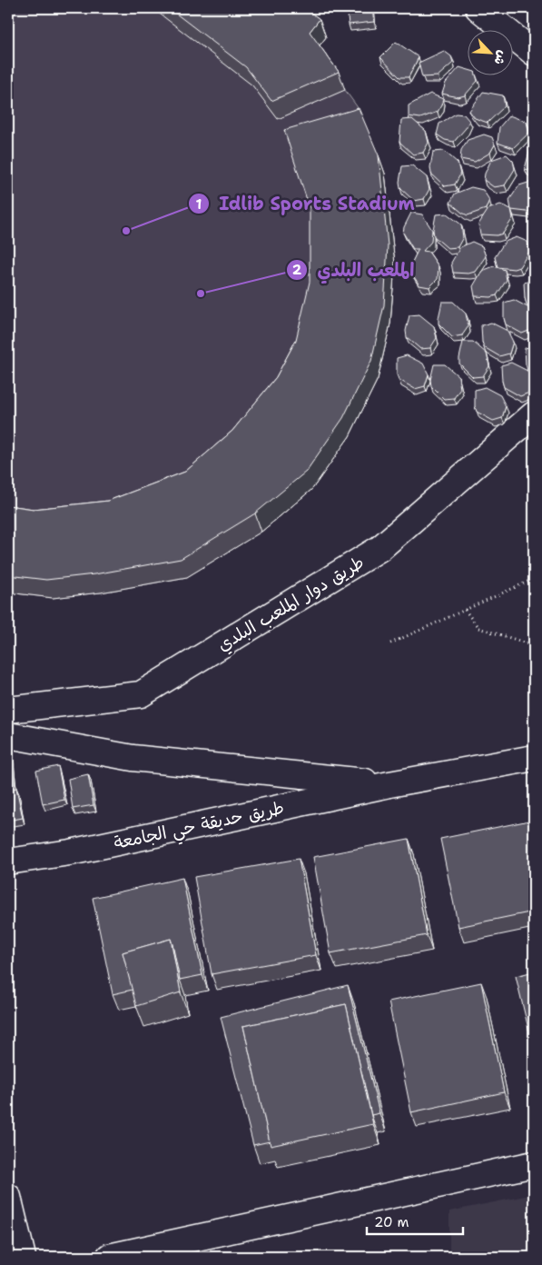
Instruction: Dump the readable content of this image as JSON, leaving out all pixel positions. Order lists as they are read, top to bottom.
{
  "streets": {
    "street": ["طريق دوار الملعب البلدي", "طريق حديقة حي الجامعة"]
  },
  "places": ["Idlib Sports Stadium", "الملعب البلدي"],
  "scale_bar": "20 m",
  "north": "bottom right"
}
